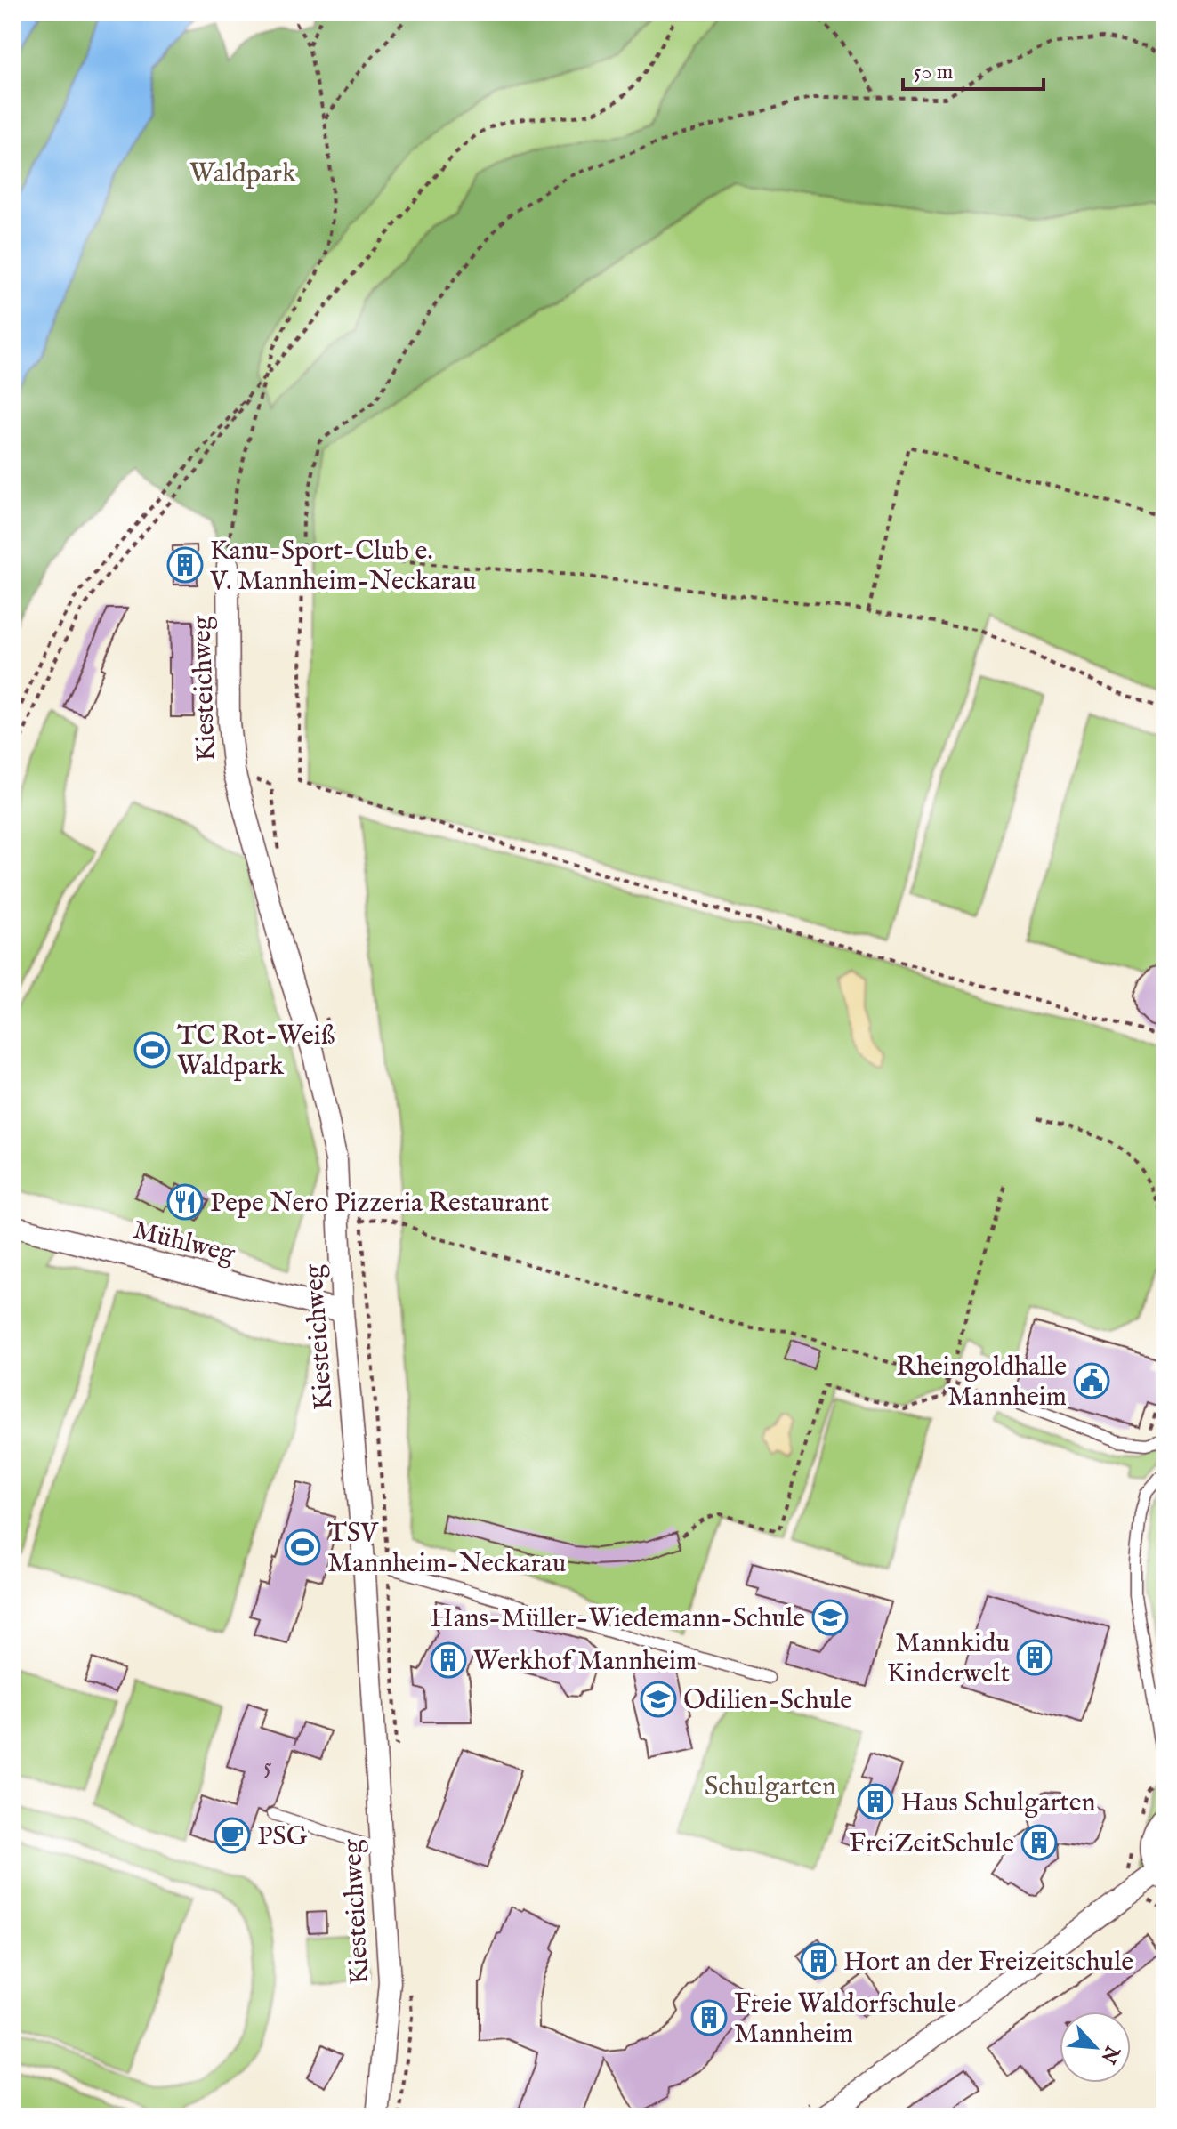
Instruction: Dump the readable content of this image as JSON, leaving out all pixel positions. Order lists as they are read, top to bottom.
{
  "streets": {
    "street": ["Kiesteichweg", "Mühlweg"]
  },
  "crossings": [
    ["Kiesteichweg", "Mühlweg"]
  ],
  "parks": ["Waldpark", "Schulgarten"],
  "places": {
    "building": [
      "Kanu-Sport-Club e. V. Mannheim-Neckarau",
      "Mannkidu Kinderwelt",
      "Werkhof Mannheim",
      "Haus Schulgarten",
      "FreiZeitSchule",
      "Hort an der Freizeitschule",
      "Freie Waldorfschule Mannheim"
    ],
    "sports": ["TC Rot-Weiß Waldpark", "TSV Mannheim-Neckarau"],
    "restaurant": ["Pepe Nero Pizzeria Restaurant"],
    "public building": ["Rheingoldhalle Mannheim"],
    "school or university": ["Hans-Müller-Wiedemann-Schule", "Odilien-Schule"],
    "cafe": ["PSG"]
  },
  "house_numbers": ["5"],
  "scale_bar": "50 m",
  "north": "bottom right"
}
